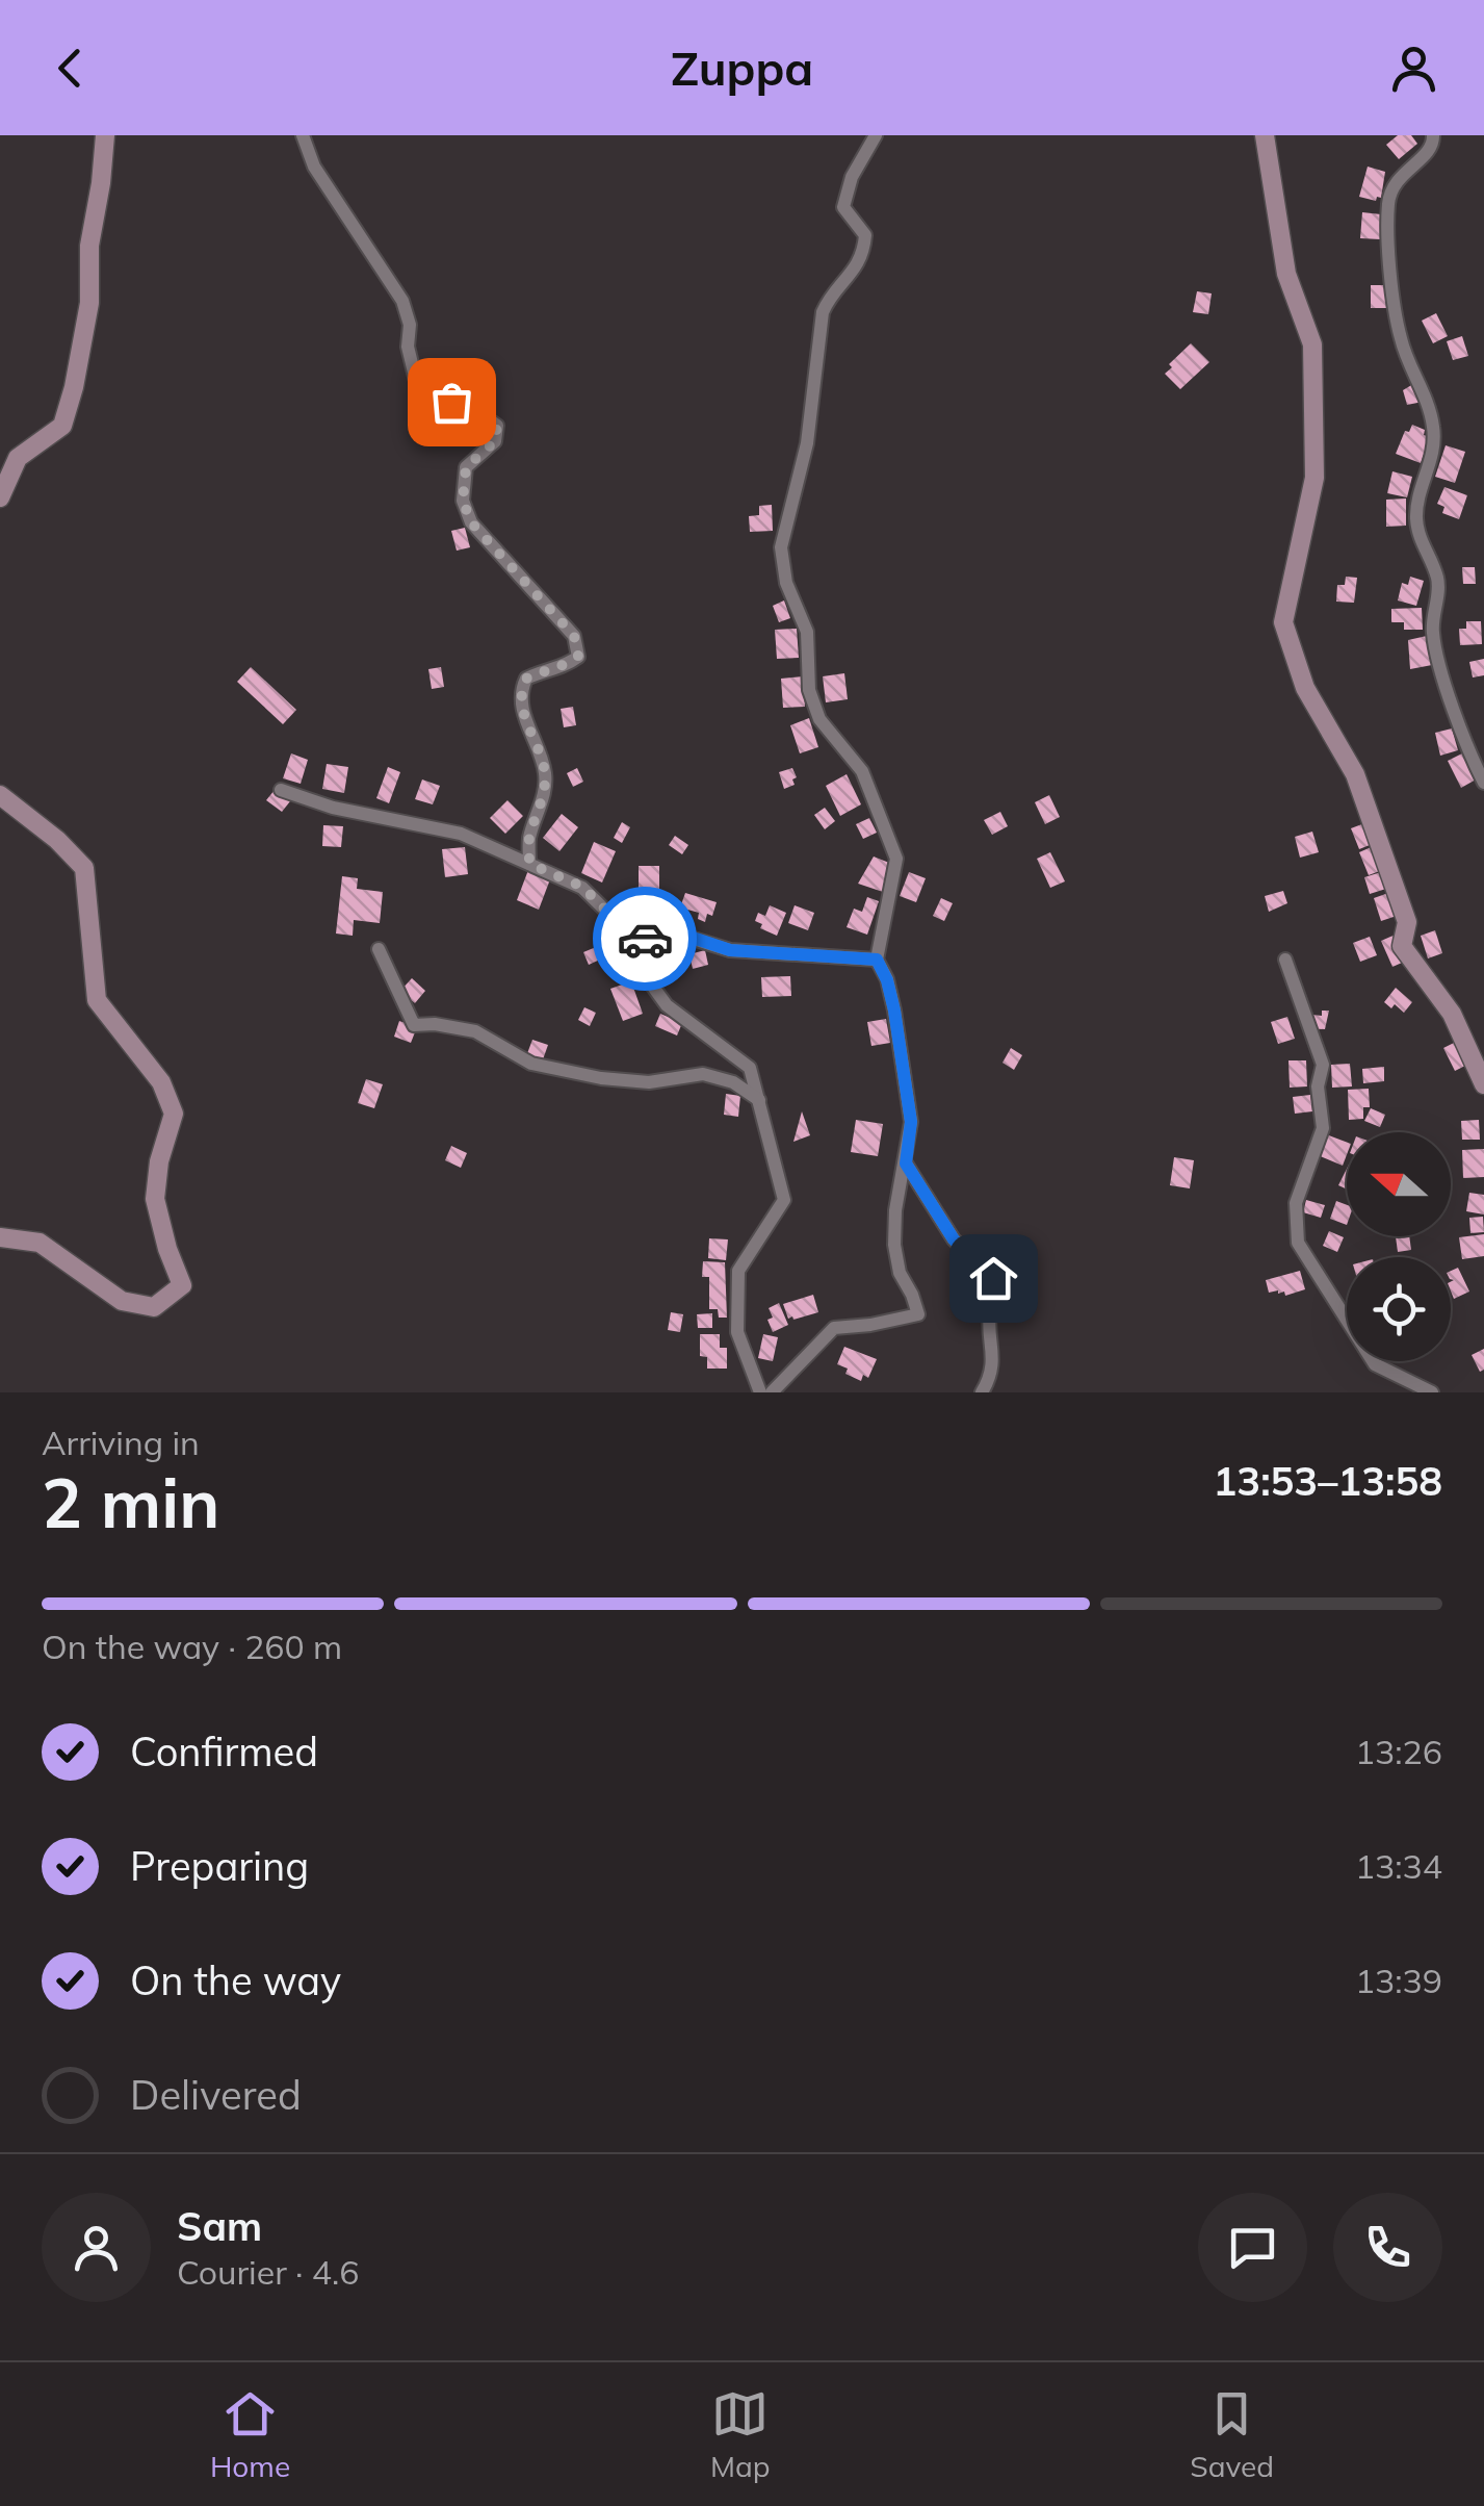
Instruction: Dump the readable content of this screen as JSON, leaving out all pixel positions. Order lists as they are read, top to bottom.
{
  "north": "left",
  "page": {
    "header": "Zuppa",
    "heading": ["2 min", "Arriving in", "13:53–13:58"],
    "panel": ["Sam", "Courier · 4.6"],
    "bar": "On the way · 260 m",
    "list": [
      ["Confirmed", "13:26"],
      ["Preparing", "13:34"],
      ["On the way", "13:39"],
      "Delivered"
    ],
    "tabs": ["Home", "Map", "Saved"]
  }
}
